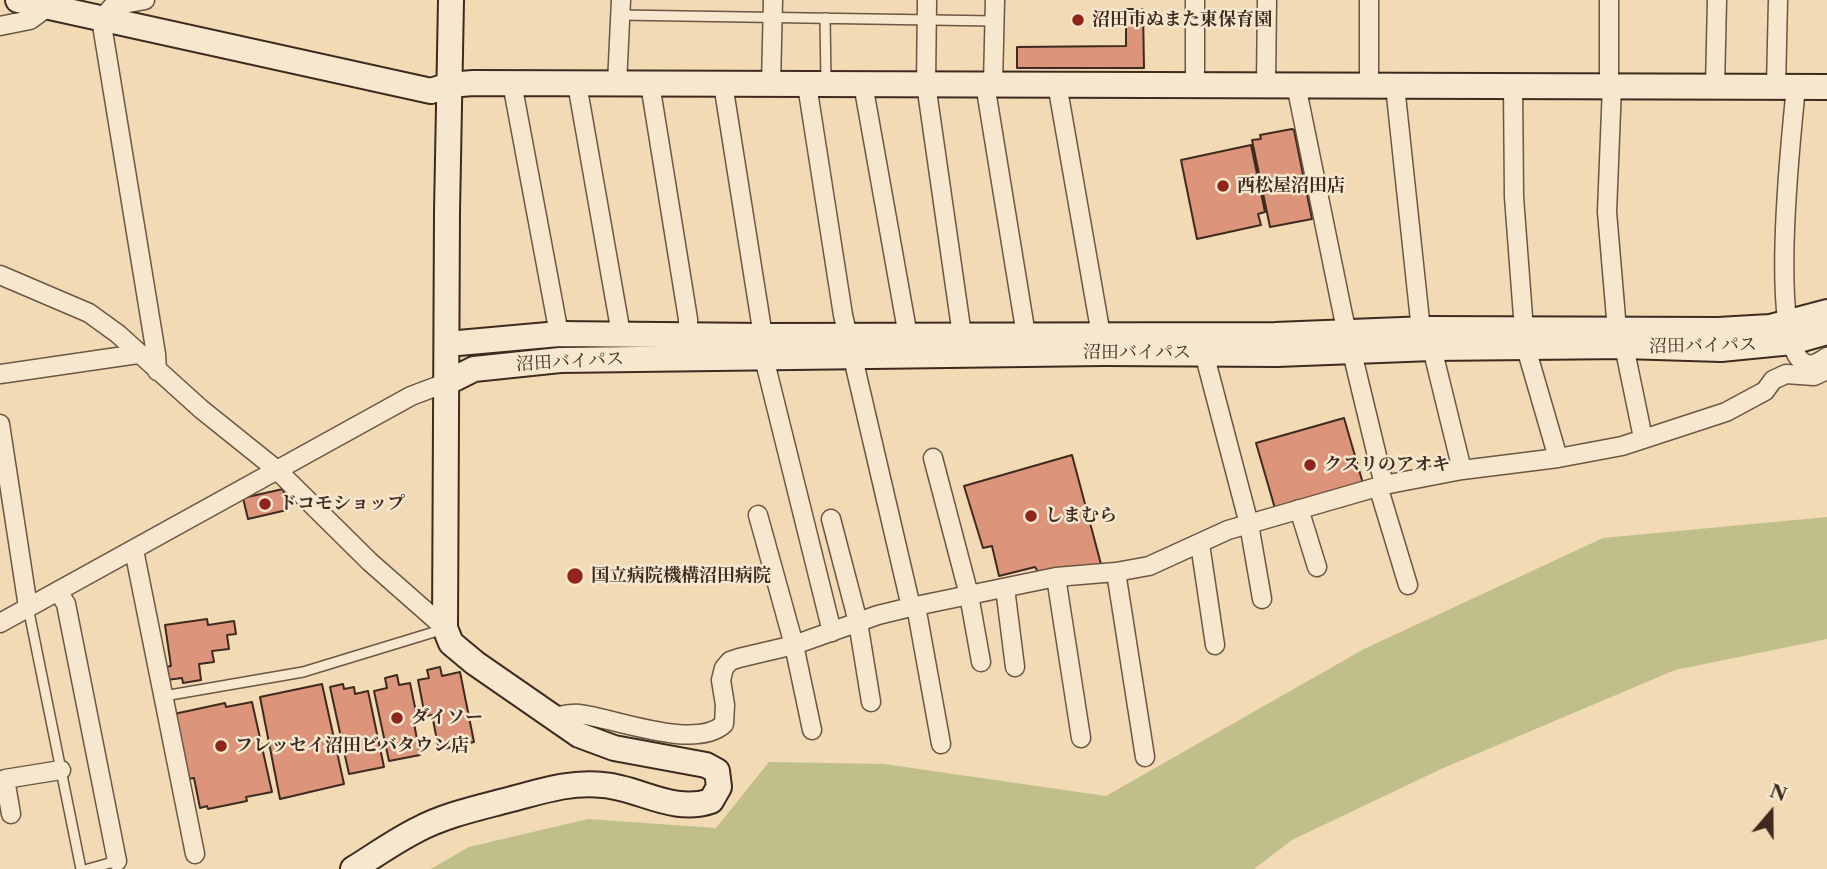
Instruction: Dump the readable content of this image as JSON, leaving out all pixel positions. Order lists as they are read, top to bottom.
{
  "streets": {
    "street": ["沼田バイパス"]
  },
  "places": [
    "沼田市ぬまた東保育園",
    "西松屋沼田店",
    "クスリのアオキ",
    "ドコモショップ",
    "しまむら",
    "国立病院機構沼田病院",
    "ダイソー",
    "フレッセイ沼田ビバタウン店"
  ],
  "north": "top"
}
